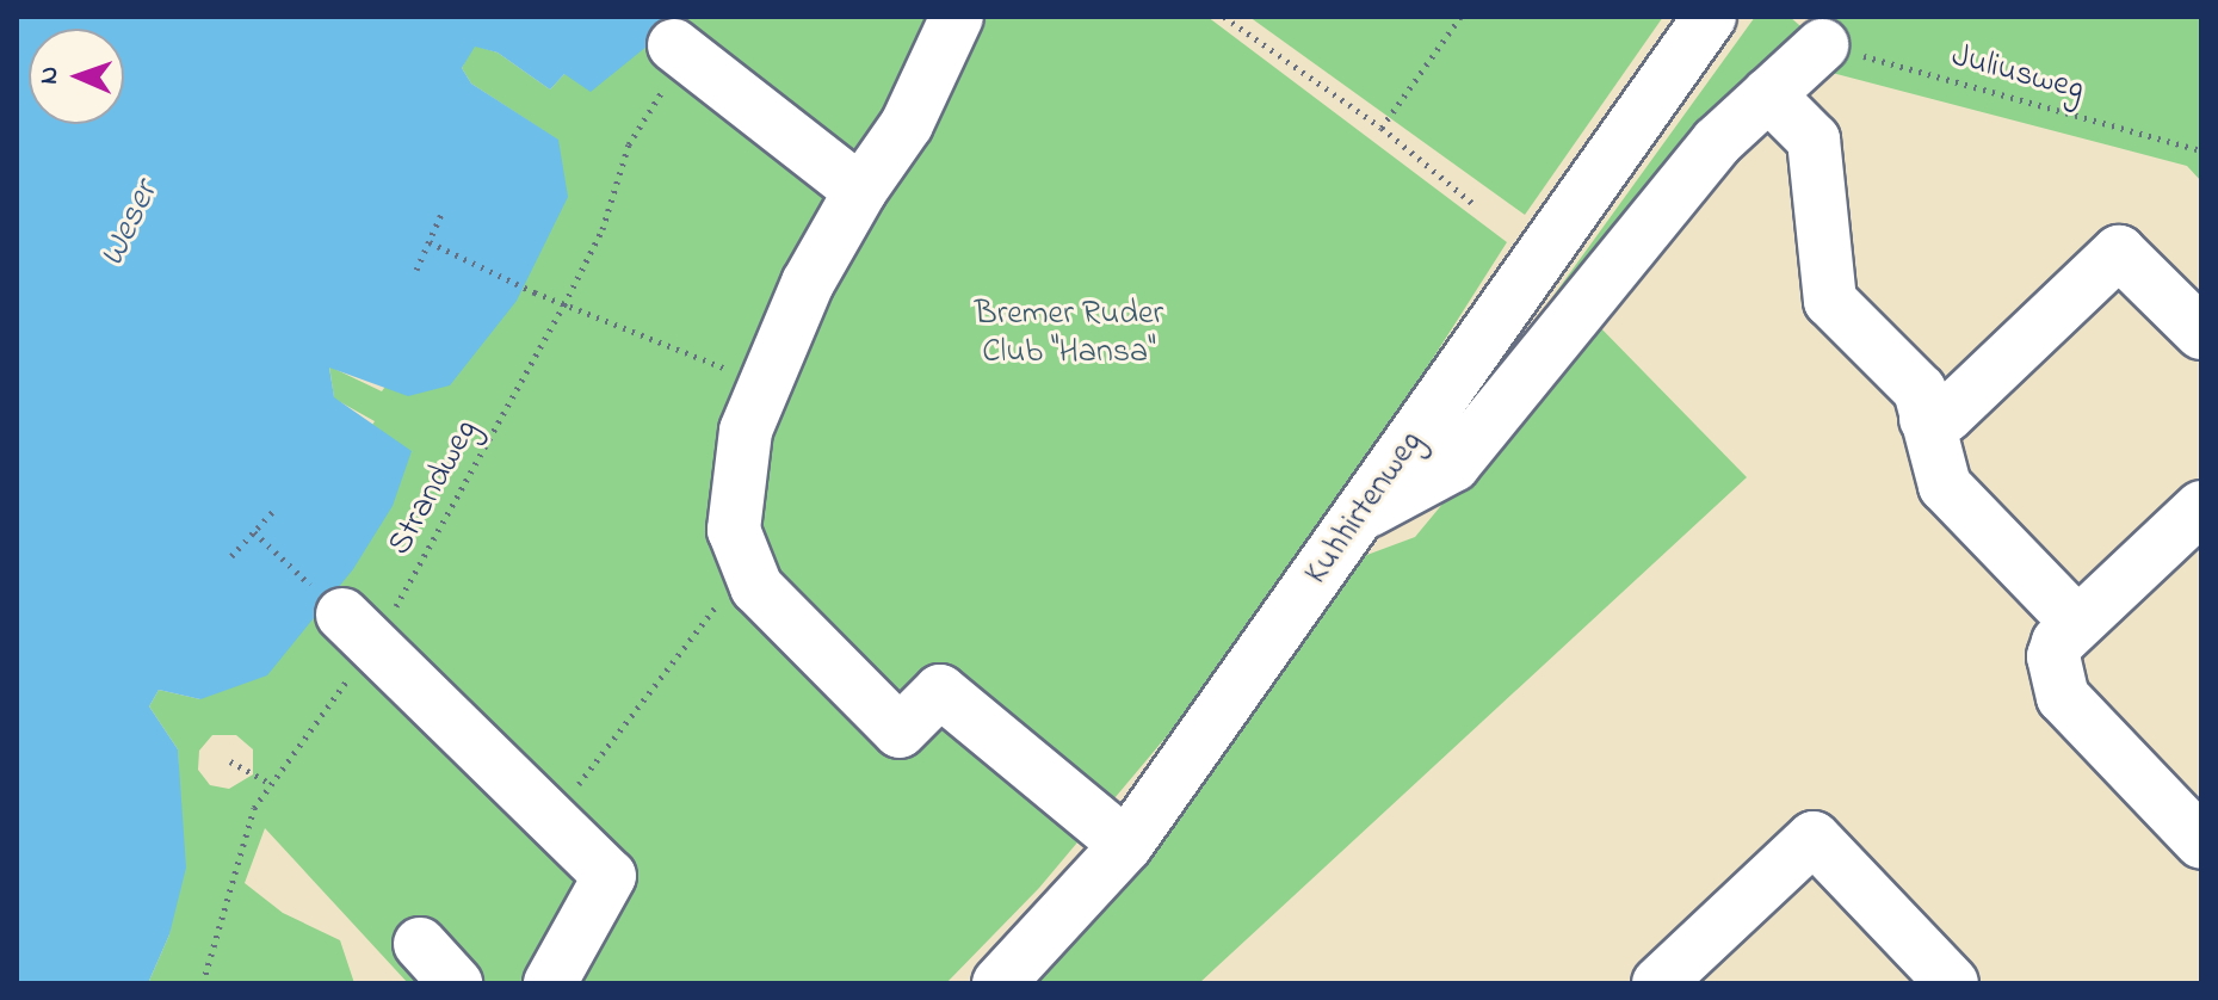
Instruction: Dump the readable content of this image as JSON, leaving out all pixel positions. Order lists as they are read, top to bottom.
{
  "streets": {
    "street": ["Kuhhirtenweg"],
    "path": ["Juliusweg", "Strandweg"]
  },
  "water": ["Weser"],
  "parks": ["Bremer Ruder Club \"Hansa\""],
  "north": "left"
}
